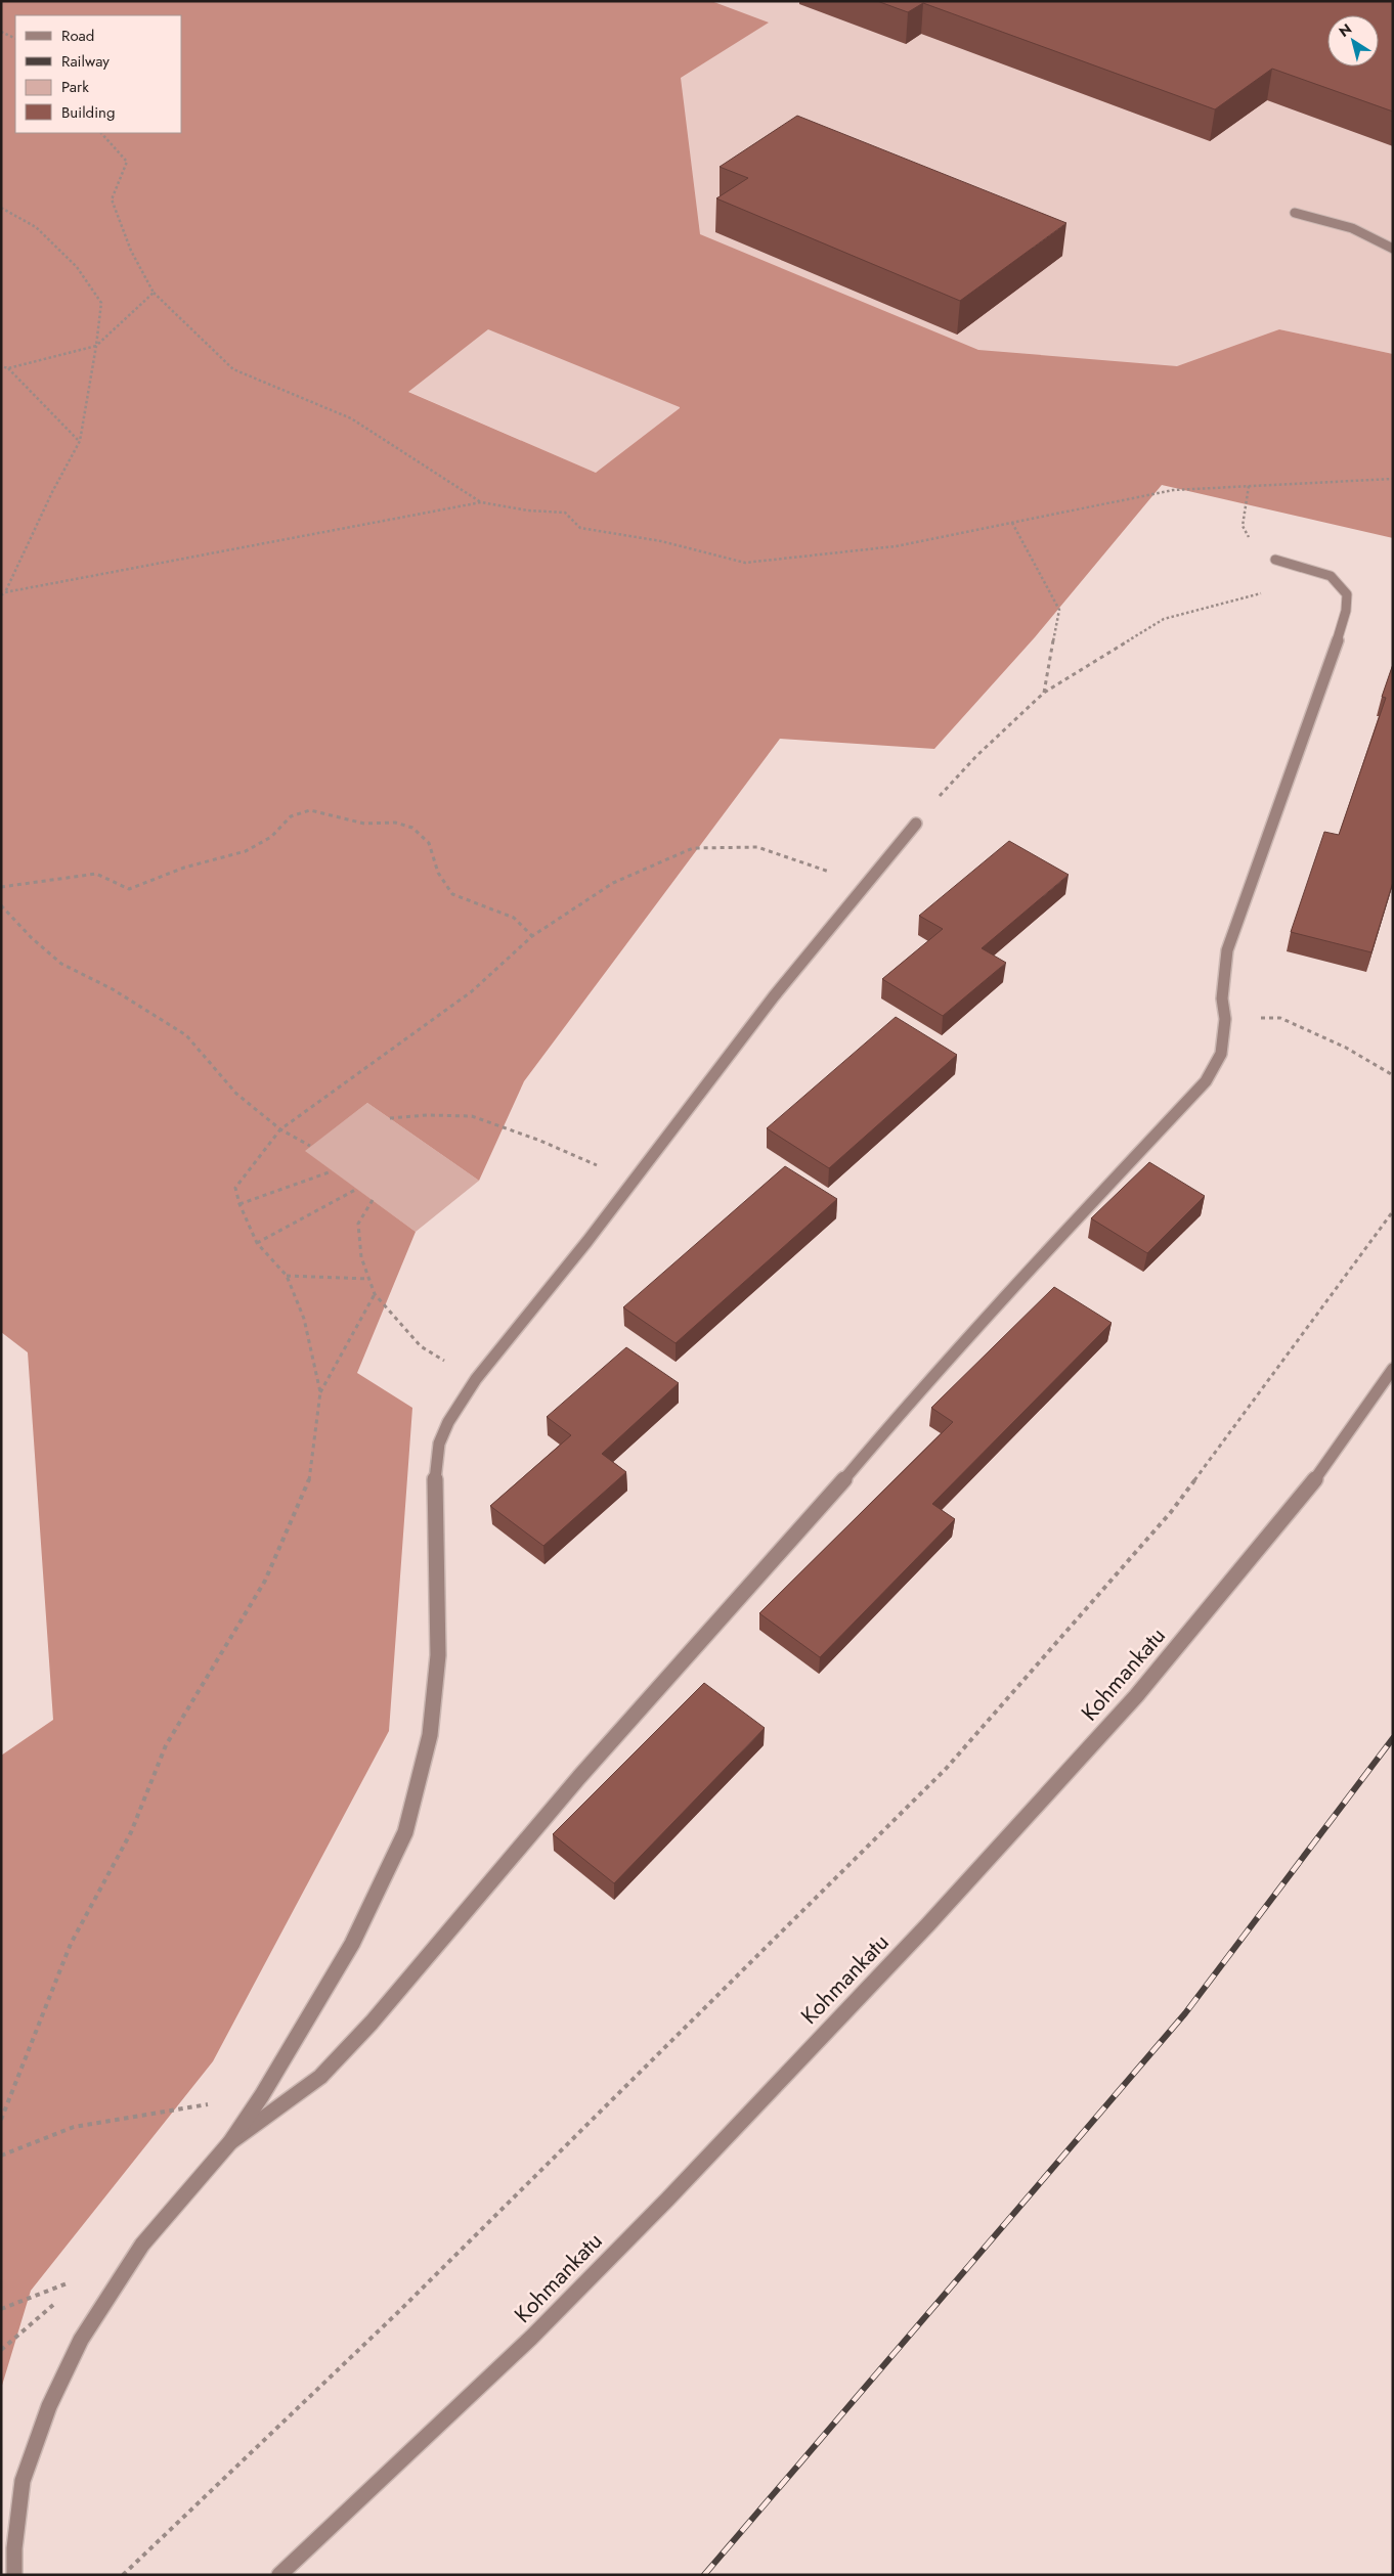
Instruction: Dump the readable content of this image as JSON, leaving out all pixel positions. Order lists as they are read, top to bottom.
{
  "streets": {
    "street": ["Kohmankatu"]
  },
  "legend": [
    "Road",
    "Railway",
    "Park",
    "Building"
  ],
  "north": "top left"
}
